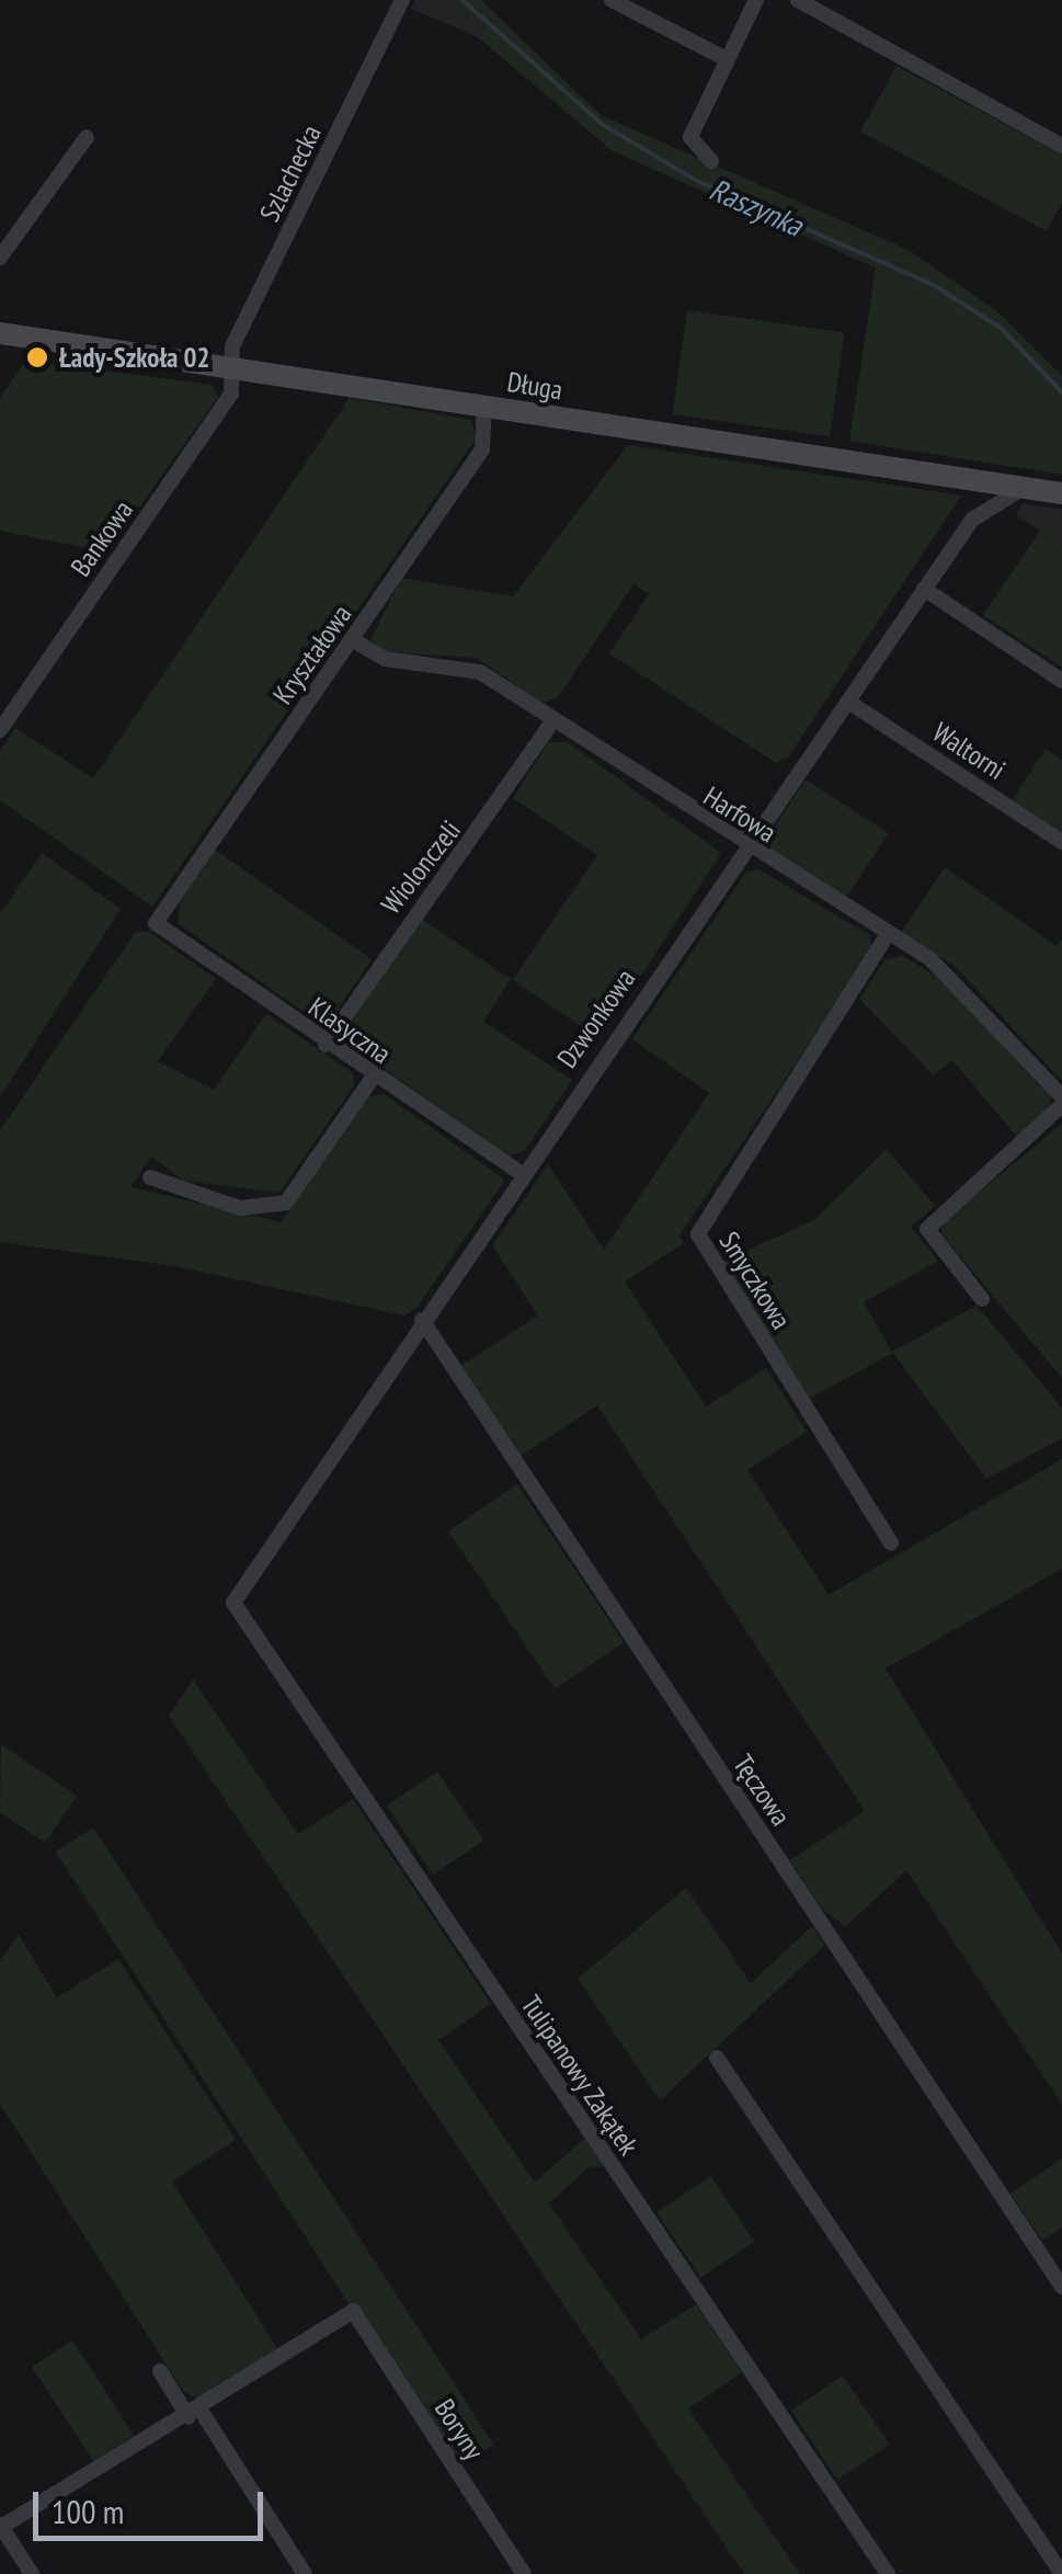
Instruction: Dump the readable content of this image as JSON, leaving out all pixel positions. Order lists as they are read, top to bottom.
{
  "streets": {
    "street": [
      "Szlachecka",
      "Długa",
      "Bankowa",
      "Kryształowa",
      "Waltorni",
      "Harfowa",
      "Wiolonczeli",
      "Dzwonkowa",
      "Klasyczna",
      "Smyczkowa",
      "Tęczowa",
      "Tulipanowy Zakątek",
      "Boryny"
    ]
  },
  "crossings": [
    ["Szlachecka", "Długa"],
    ["Szlachecka", "Bankowa"],
    ["Długa", "Bankowa"],
    ["Długa", "Kryształowa"],
    ["Długa", "Dzwonkowa"],
    ["Kryształowa", "Harfowa"],
    ["Kryształowa", "Klasyczna"],
    ["Waltorni", "Dzwonkowa"],
    ["Harfowa", "Wiolonczeli"],
    ["Harfowa", "Dzwonkowa"],
    ["Harfowa", "Smyczkowa"],
    ["Wiolonczeli", "Klasyczna"],
    ["Dzwonkowa", "Klasyczna"],
    ["Dzwonkowa", "Tęczowa"],
    ["Dzwonkowa", "Tulipanowy Zakątek"]
  ],
  "water": ["Raszynka"],
  "places": ["Łady-Szkoła 02"],
  "scale_bar": "100 m"
}
